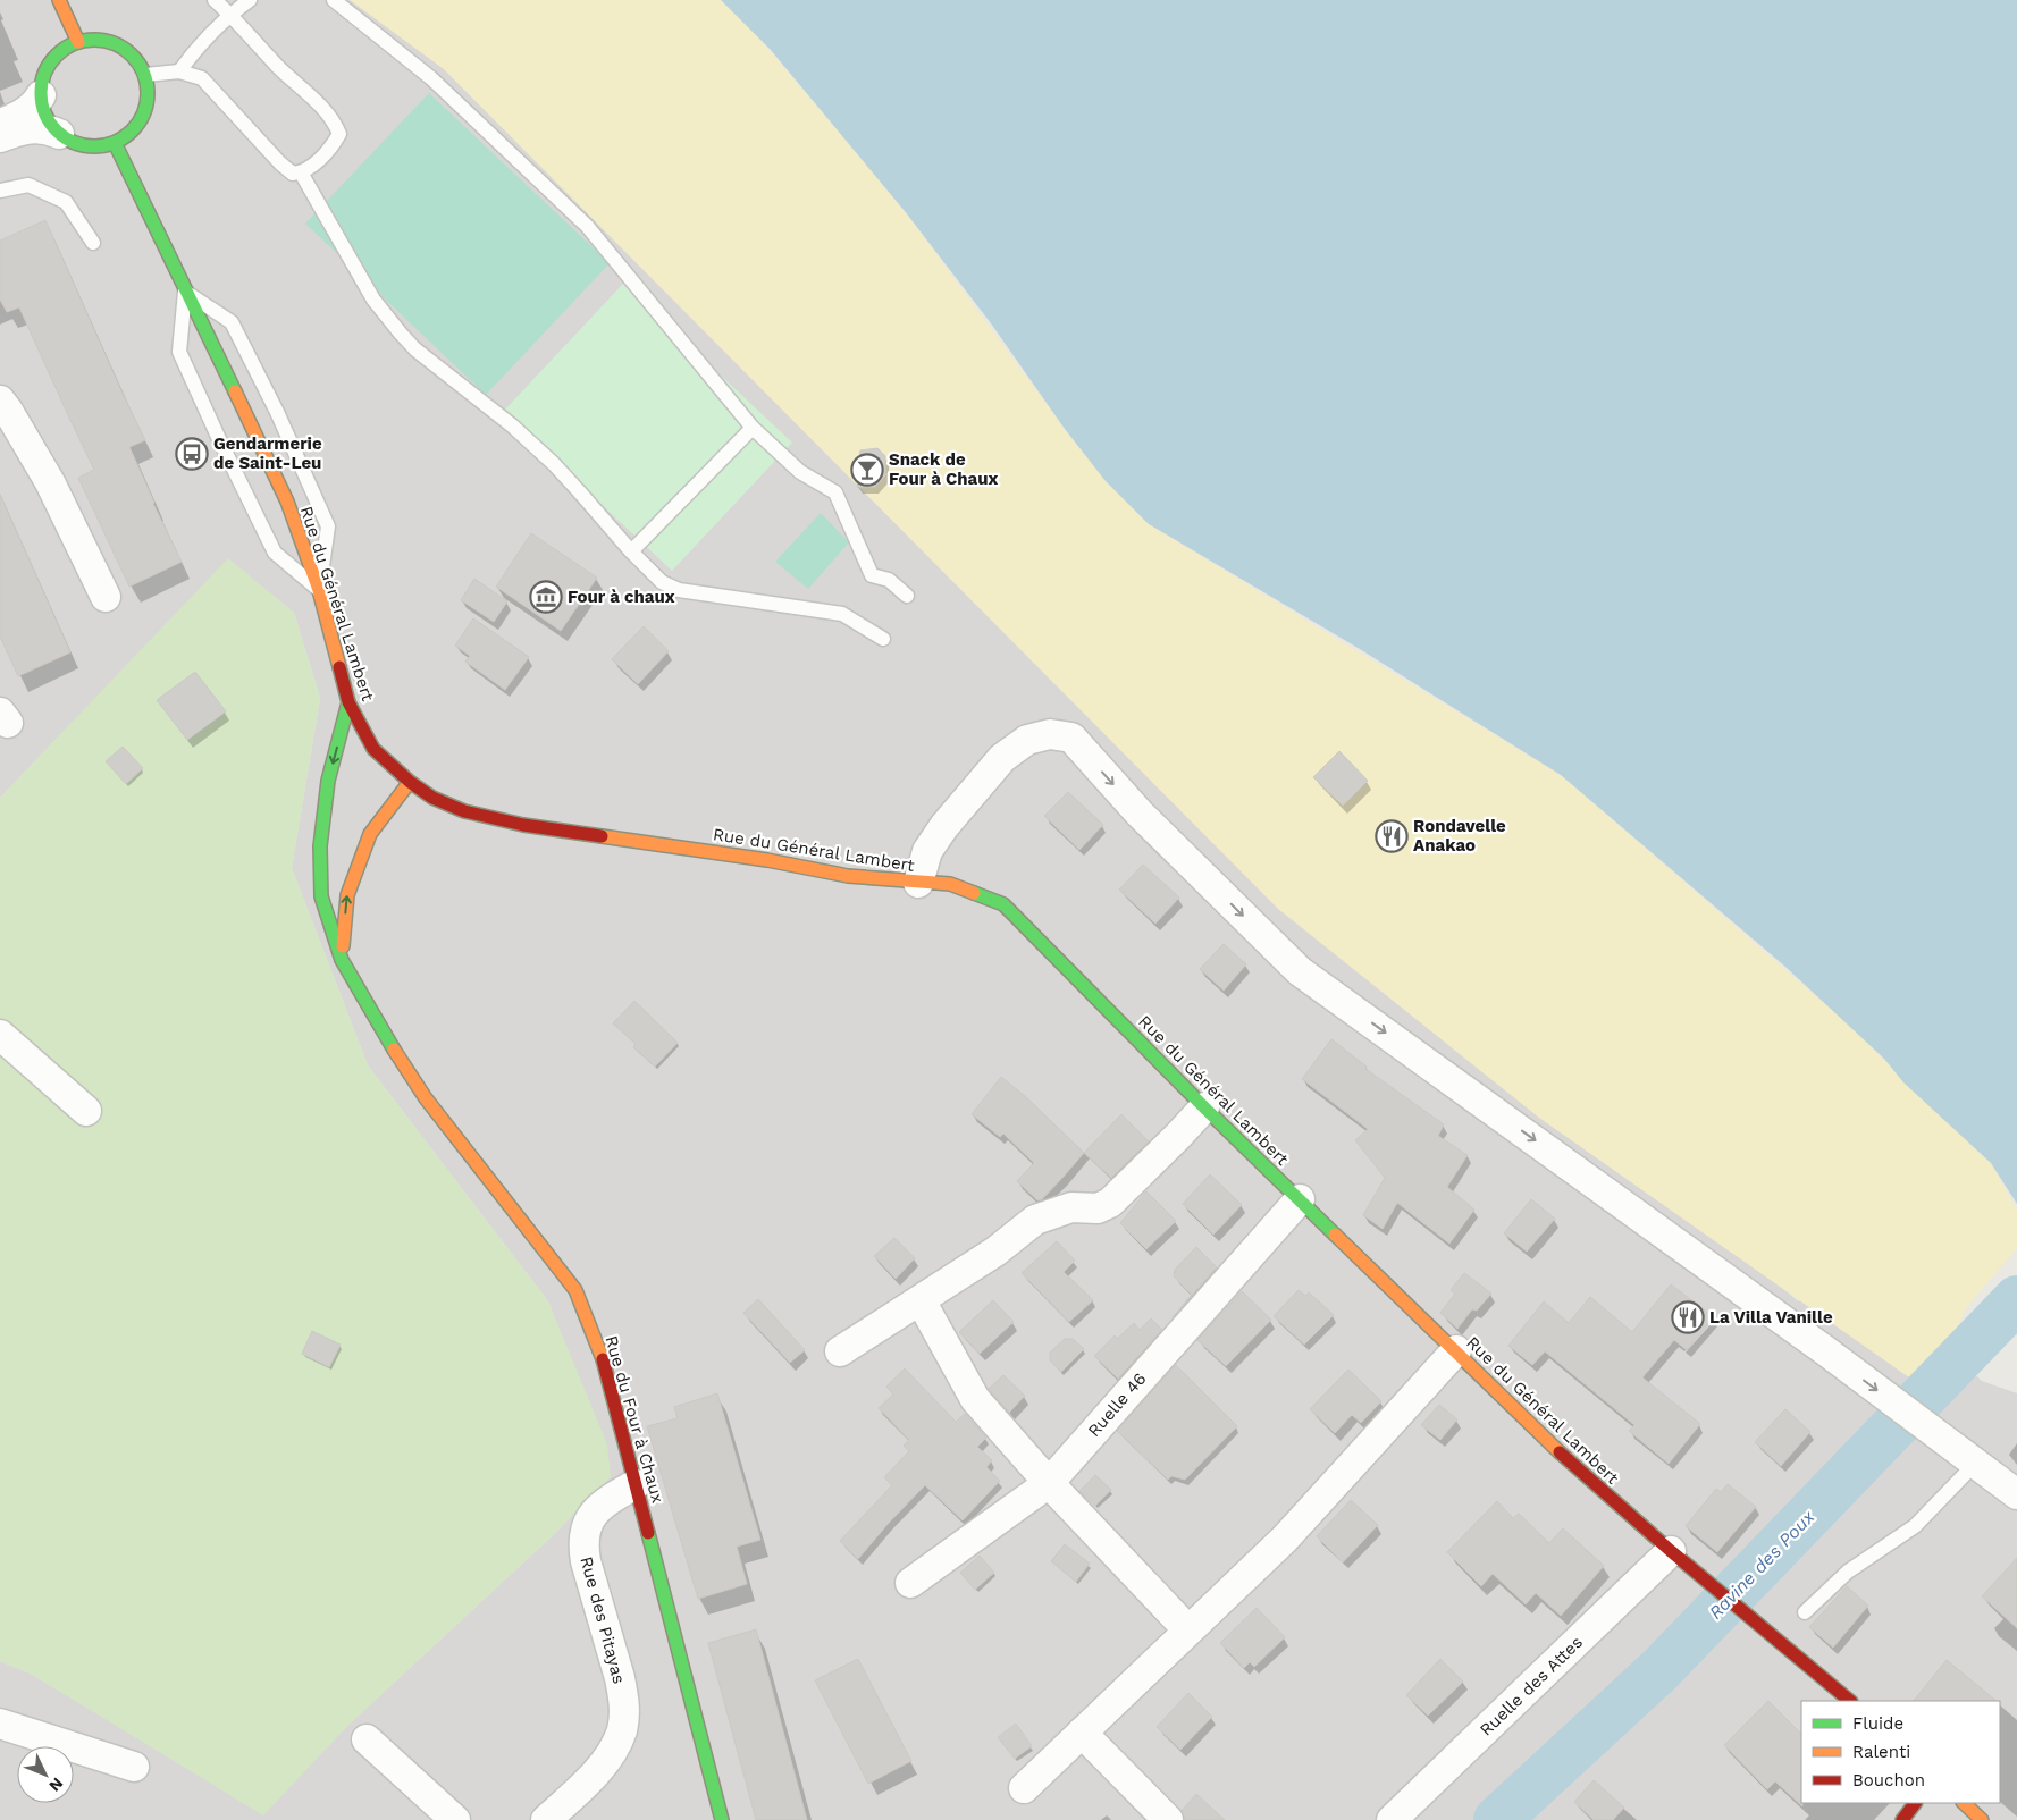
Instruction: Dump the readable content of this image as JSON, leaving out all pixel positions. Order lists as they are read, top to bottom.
{
  "streets": {
    "main road": ["Rue du Général Lambert", "Rue du Four à Chaux"],
    "street": ["Ruelle 46", "Rue des Pitayas", "Ruelle des Attes"]
  },
  "crossings": [
    ["Rue du Général Lambert", "Ruelle 46"],
    ["Rue du Général Lambert", "Rue du Four à Chaux"],
    ["Rue du Général Lambert", "Ruelle des Attes"],
    ["Rue du Four à Chaux", "Rue des Pitayas"]
  ],
  "water": ["Ravine des Poux"],
  "places": {
    "bus stop": ["Gendarmerie de Saint-Leu"],
    "bar": ["Snack de Four à Chaux"],
    "museum": ["Four à chaux"],
    "restaurant": ["Rondavelle Anakao", "La Villa Vanille"]
  },
  "legend": ["Fluide", "Ralenti", "Bouchon"],
  "north": "bottom right"
}
